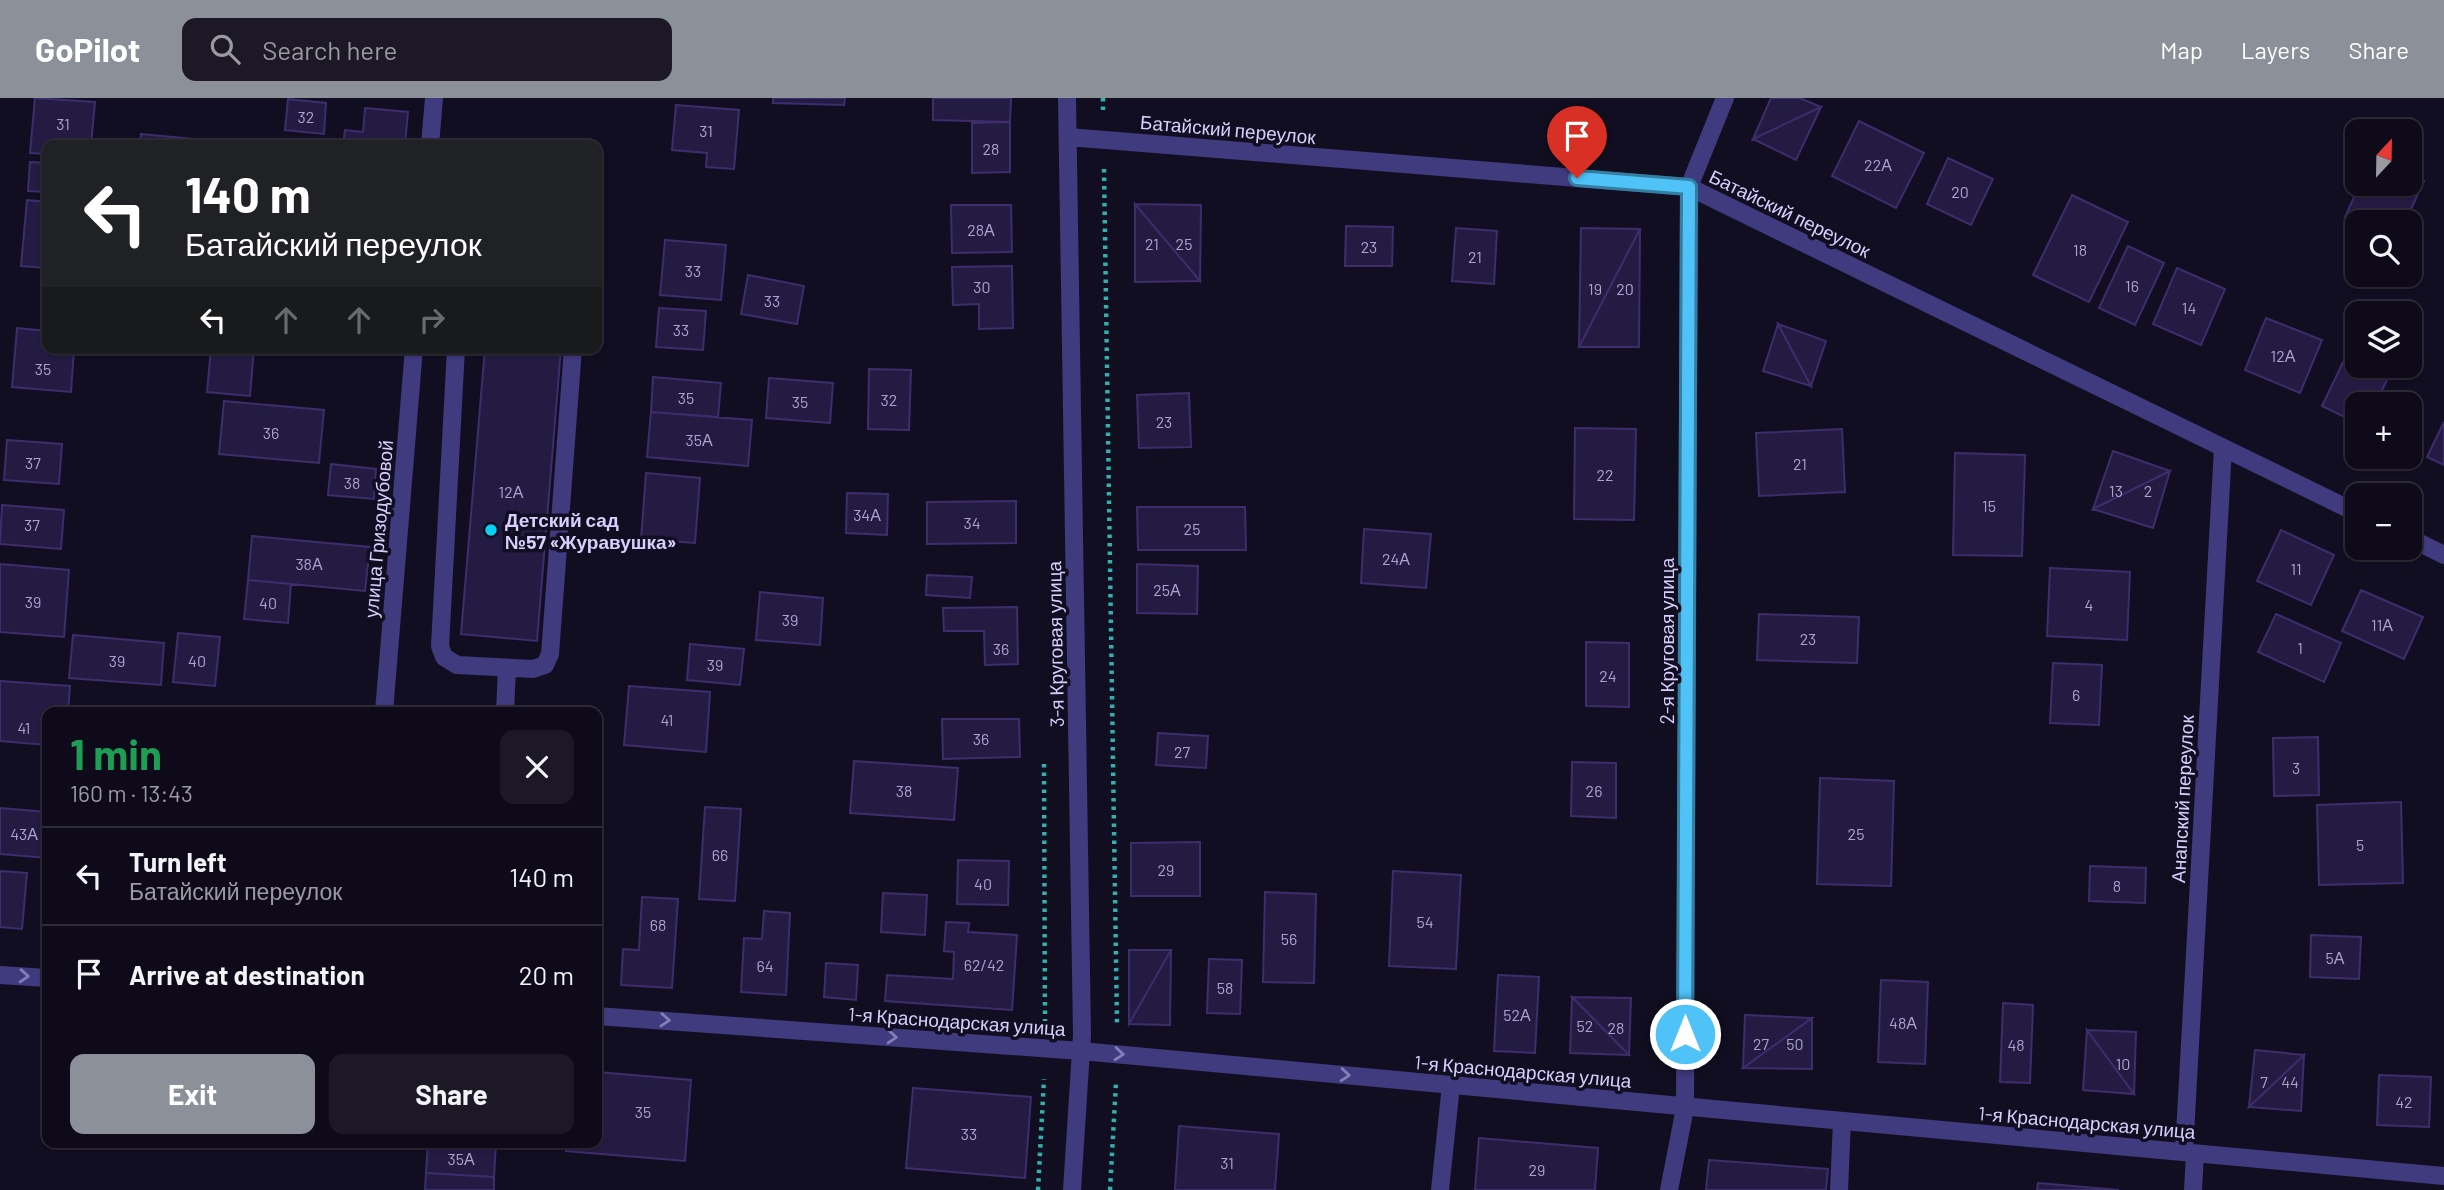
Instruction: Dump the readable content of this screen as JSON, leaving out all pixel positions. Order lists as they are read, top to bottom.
{
  "streets": {
    "street": [
      "Батайский переулок",
      "улица Гризодубовой",
      "2-я Круговая улица",
      "3-я Круговая улица",
      "Анапский переулок",
      "1-я Краснодарская улица"
    ]
  },
  "crossings": [
    ["Батайский переулок", "2-я Круговая улица"],
    ["Батайский переулок", "3-я Круговая улица"],
    ["Батайский переулок", "Анапский переулок"],
    ["2-я Круговая улица", "1-я Краснодарская улица"],
    ["3-я Круговая улица", "1-я Краснодарская улица"],
    ["Анапский переулок", "1-я Краснодарская улица"]
  ],
  "one_way": ["1-я Краснодарская улица"],
  "places": ["Детский сад №57 «Журавушка»"],
  "house_numbers": [
    "32",
    "31",
    "31",
    "28",
    "22А",
    "20",
    "28А",
    "21",
    "25",
    "23",
    "18",
    "21",
    "33",
    "16",
    "30",
    "19",
    "20",
    "33",
    "14",
    "33",
    "12А",
    "35",
    "35",
    "32",
    "35",
    "23",
    "36",
    "35А",
    "37",
    "21",
    "22",
    "38",
    "13",
    "2",
    "12А",
    "15",
    "34А",
    "34",
    "37",
    "25",
    "24А",
    "38А",
    "11",
    "25А",
    "39",
    "40",
    "4",
    "39",
    "11А",
    "23",
    "1",
    "36",
    "39",
    "40",
    "39",
    "24",
    "6",
    "41",
    "41",
    "36",
    "27",
    "3",
    "38",
    "26",
    "43А",
    "25",
    "5",
    "66",
    "29",
    "40",
    "8",
    "54",
    "68",
    "56",
    "5А",
    "62/42",
    "64",
    "58",
    "52А",
    "48А",
    "52",
    "28",
    "27",
    "50",
    "48",
    "10",
    "7",
    "44",
    "42",
    "35",
    "33",
    "35А",
    "31",
    "29"
  ],
  "north": "top",
  "page": {
    "header": "GoPilot",
    "search": "Search here",
    "nav": ["Map", "Layers", "Share"],
    "map_buttons": ["+", "−"],
    "turn": ["140 m", "Батайский переулок"],
    "heading": ["1 min", "160 m · 13:43"],
    "list": [
      {
        "name": "Turn left",
        "note": "Батайский переулок",
        "value": "140 m"
      },
      {
        "name": "Arrive at destination",
        "value": "20 m"
      }
    ],
    "buttons": ["Exit", "Share"]
  }
}
